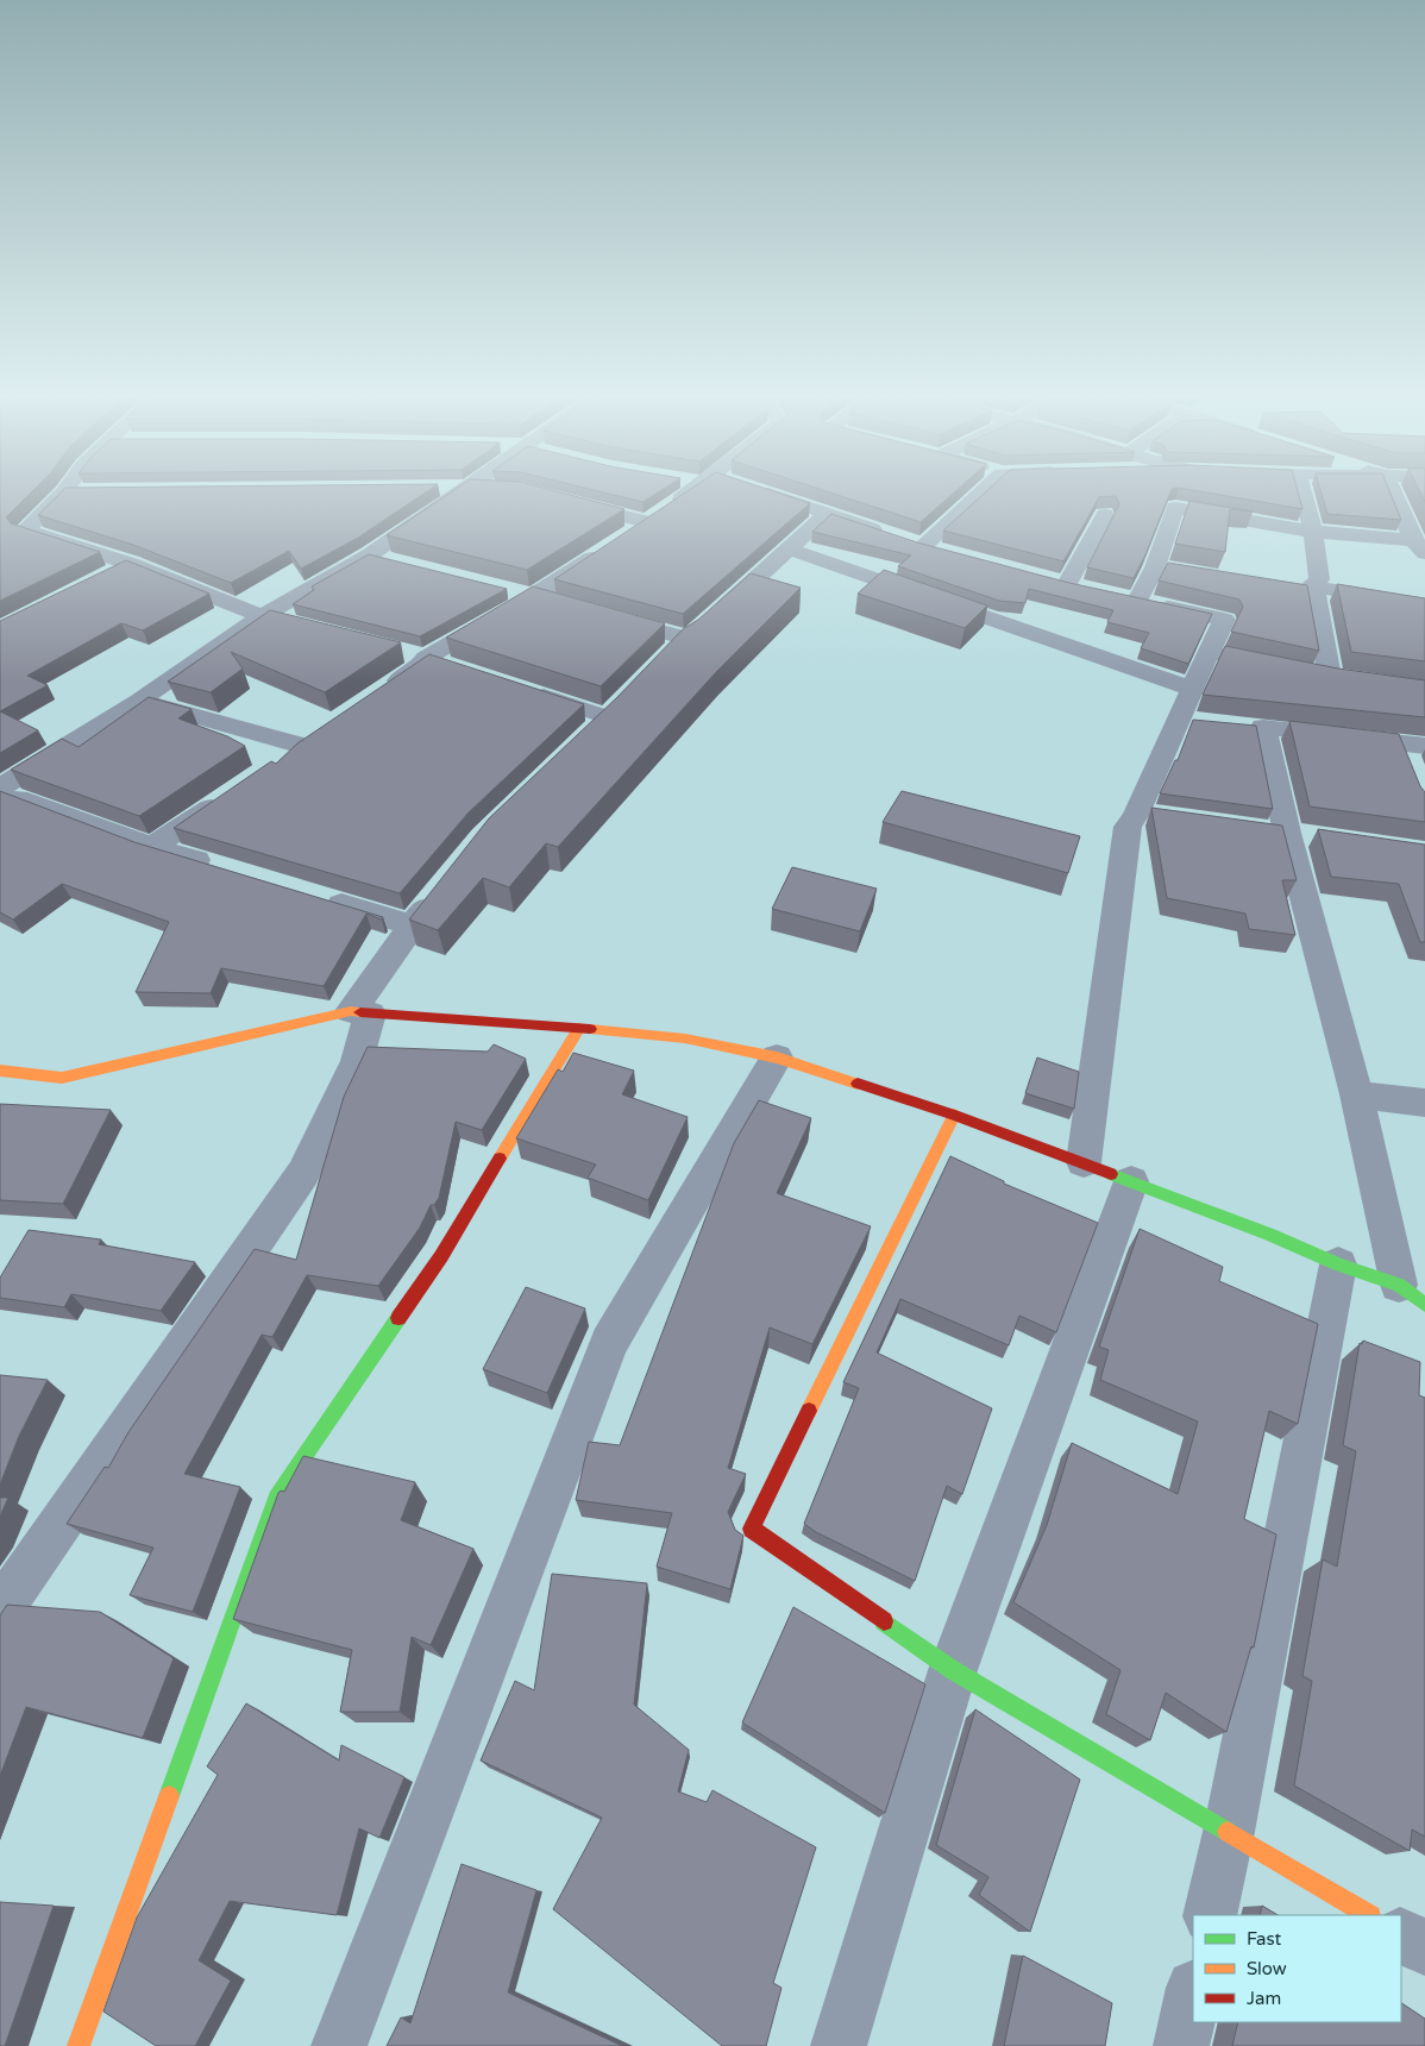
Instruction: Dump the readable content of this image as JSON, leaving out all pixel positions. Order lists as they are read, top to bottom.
{
  "legend": ["Fast", "Slow", "Jam"]
}
